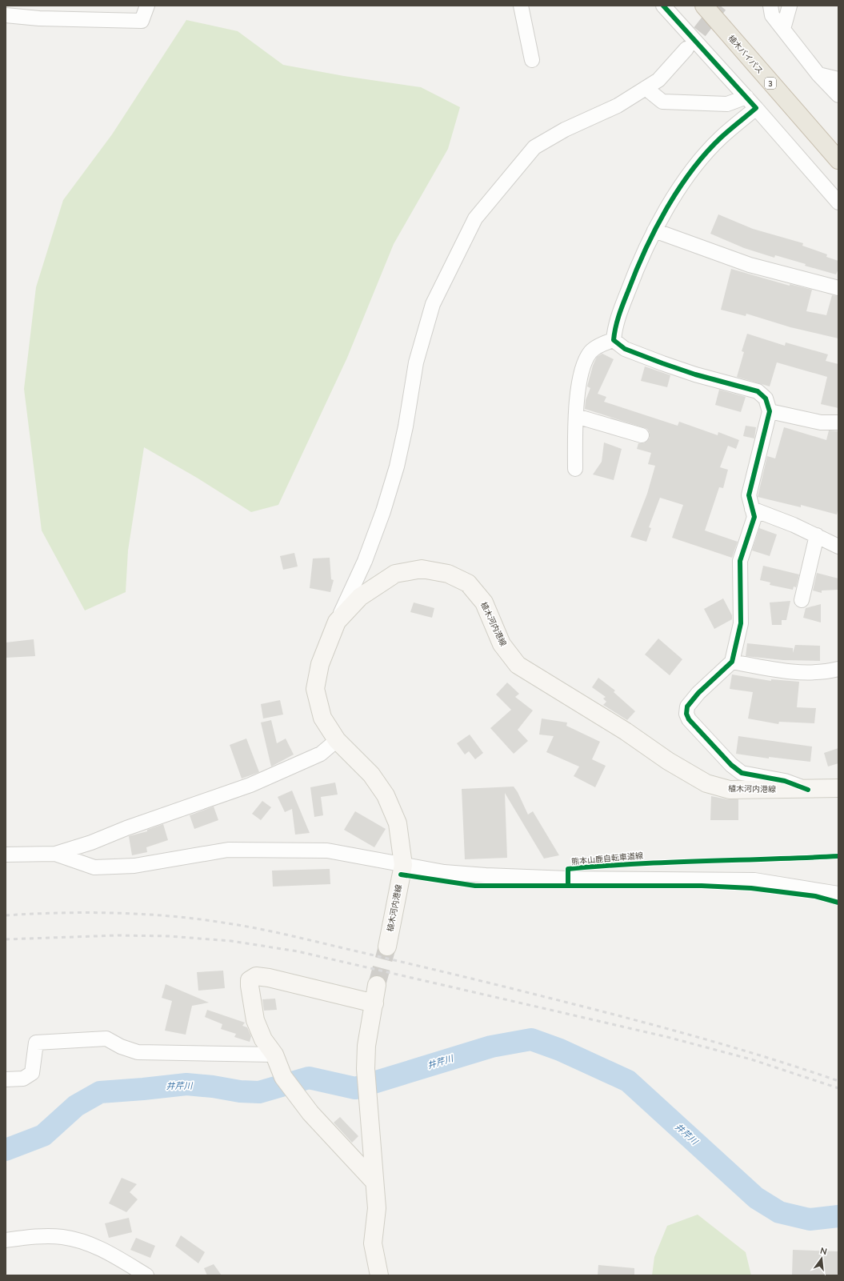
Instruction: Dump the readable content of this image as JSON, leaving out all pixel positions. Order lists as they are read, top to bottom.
{
  "streets": {
    "highway": ["植木バイパス", "3"],
    "main road": ["植木河内港線"],
    "cycle path": ["熊本山鹿自転車道線"]
  },
  "water": ["井芹川"],
  "north": "top"
}
